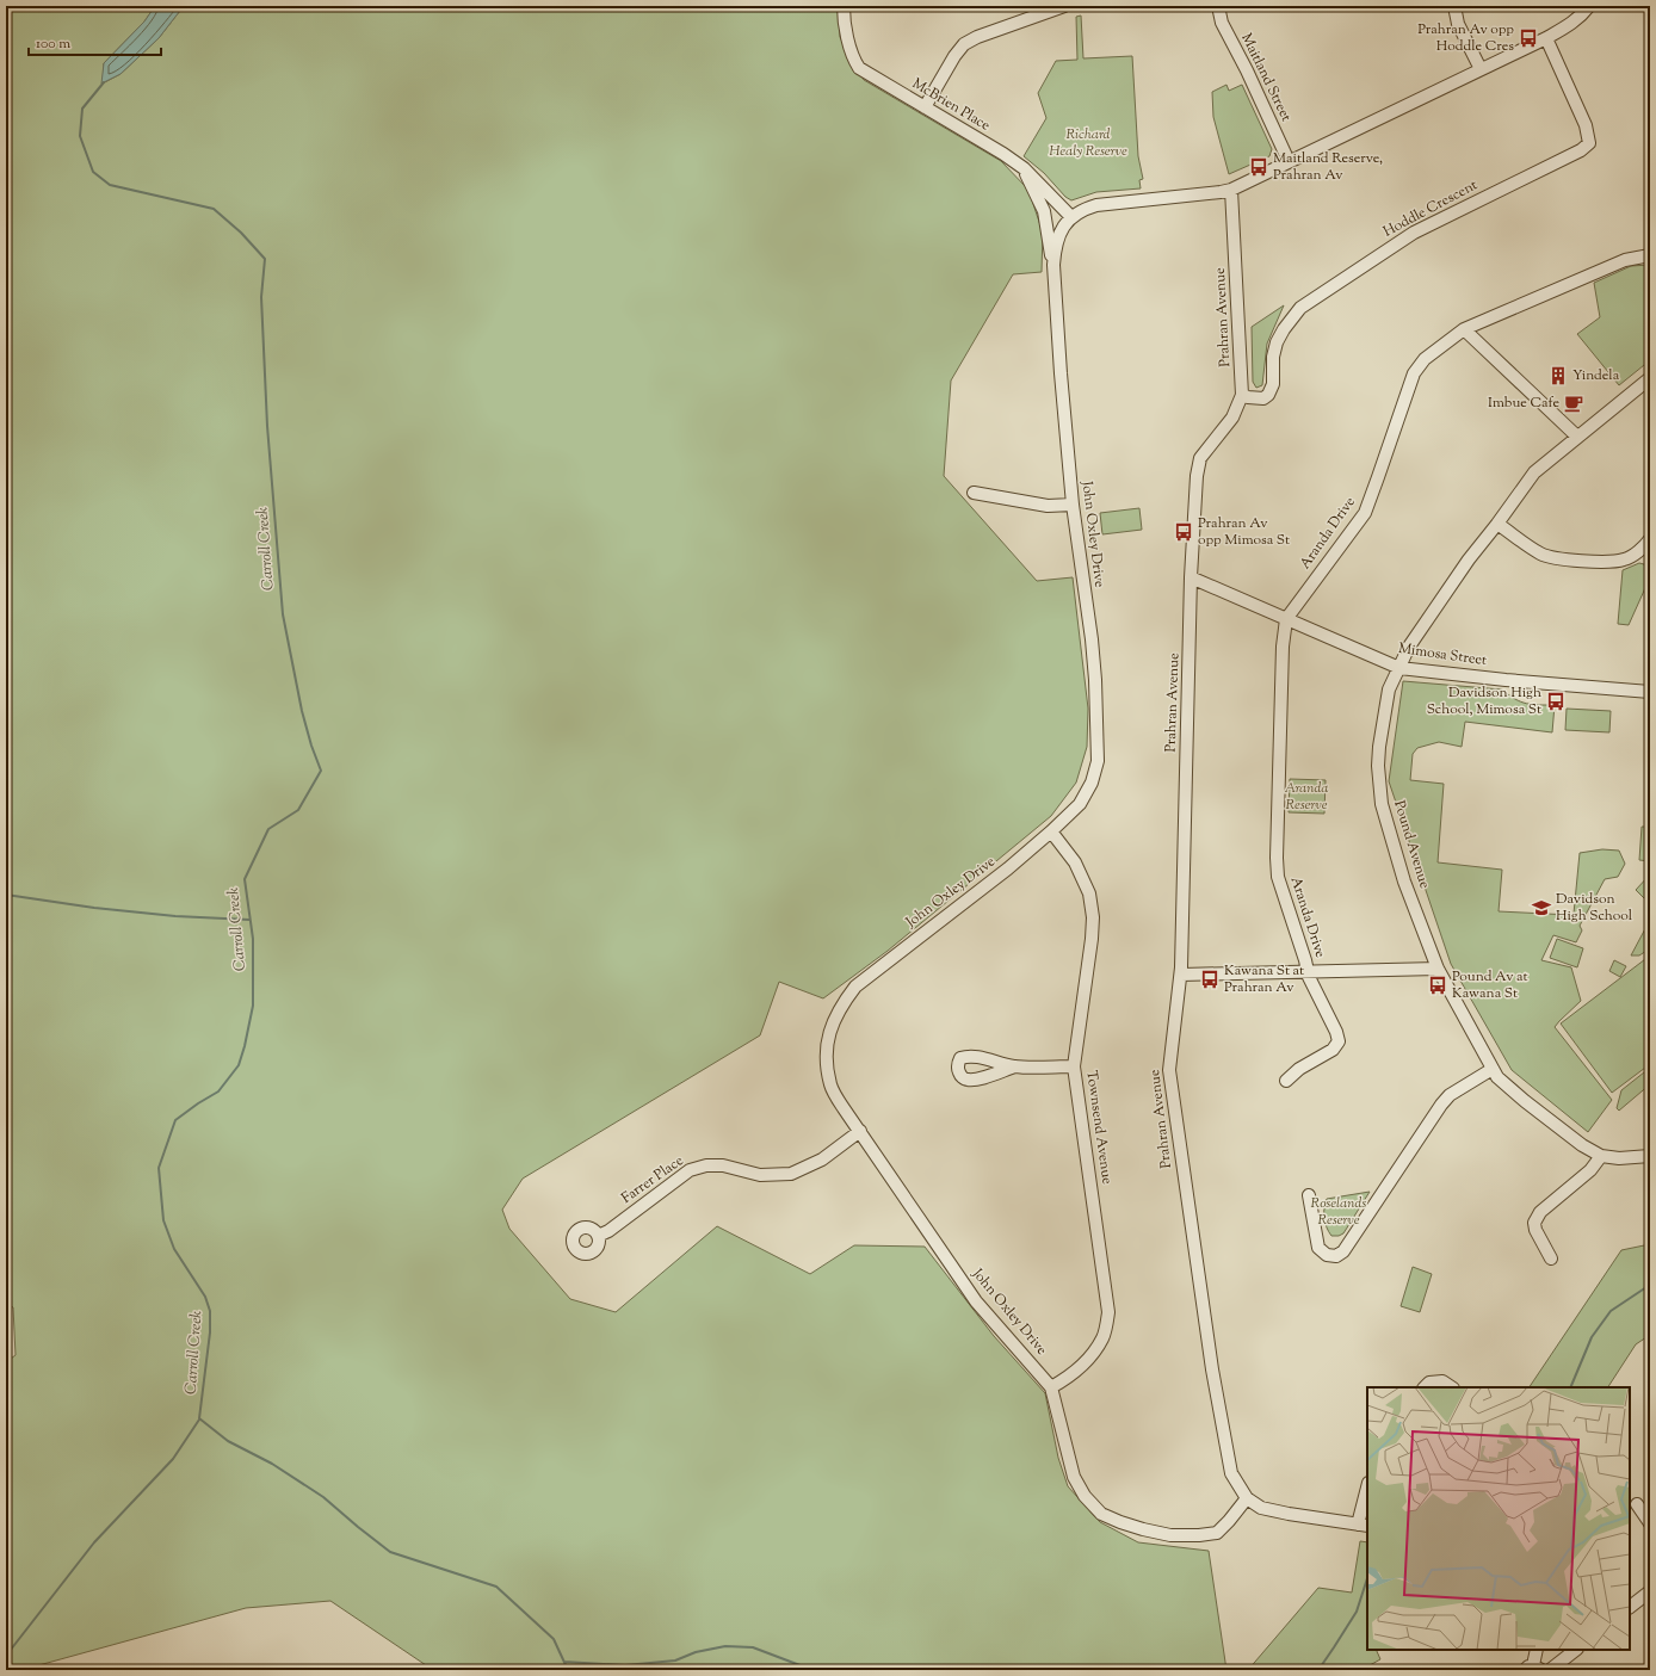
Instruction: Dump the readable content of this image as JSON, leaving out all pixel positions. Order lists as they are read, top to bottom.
{
  "streets": {
    "street": [
      "Maitland Street",
      "McBrien Place",
      "Hoddle Crescent",
      "Prahran Avenue",
      "Aranda Drive",
      "John Oxley Drive",
      "Mimosa Street",
      "Pound Avenue",
      "Townsend Avenue",
      "Farrer Place"
    ]
  },
  "crossings": [
    ["McBrien Place", "John Oxley Drive"],
    ["Hoddle Crescent", "Prahran Avenue"],
    ["Prahran Avenue", "John Oxley Drive"],
    ["Prahran Avenue", "Mimosa Street"],
    ["Aranda Drive", "Mimosa Street"],
    ["John Oxley Drive", "Townsend Avenue"],
    ["John Oxley Drive", "Farrer Place"],
    ["Mimosa Street", "Pound Avenue"]
  ],
  "water": ["Carroll Creek"],
  "parks": ["Richard Healy Reserve", "Aranda Reserve", "Roselands Reserve"],
  "places": {
    "bus stop": [
      "Prahran Av opp Hoddle Cres",
      "Maitland Reserve, Prahran Av",
      "Prahran Av opp Mimosa St",
      "Davidson High School, Mimosa St",
      "Kawana St at Prahran Av",
      "Pound Av at Kawana St"
    ],
    "building": ["Yindela"],
    "cafe": ["Imbue Cafe"],
    "school or university": ["Davidson High School"]
  },
  "scale_bar": "100 m"
}
